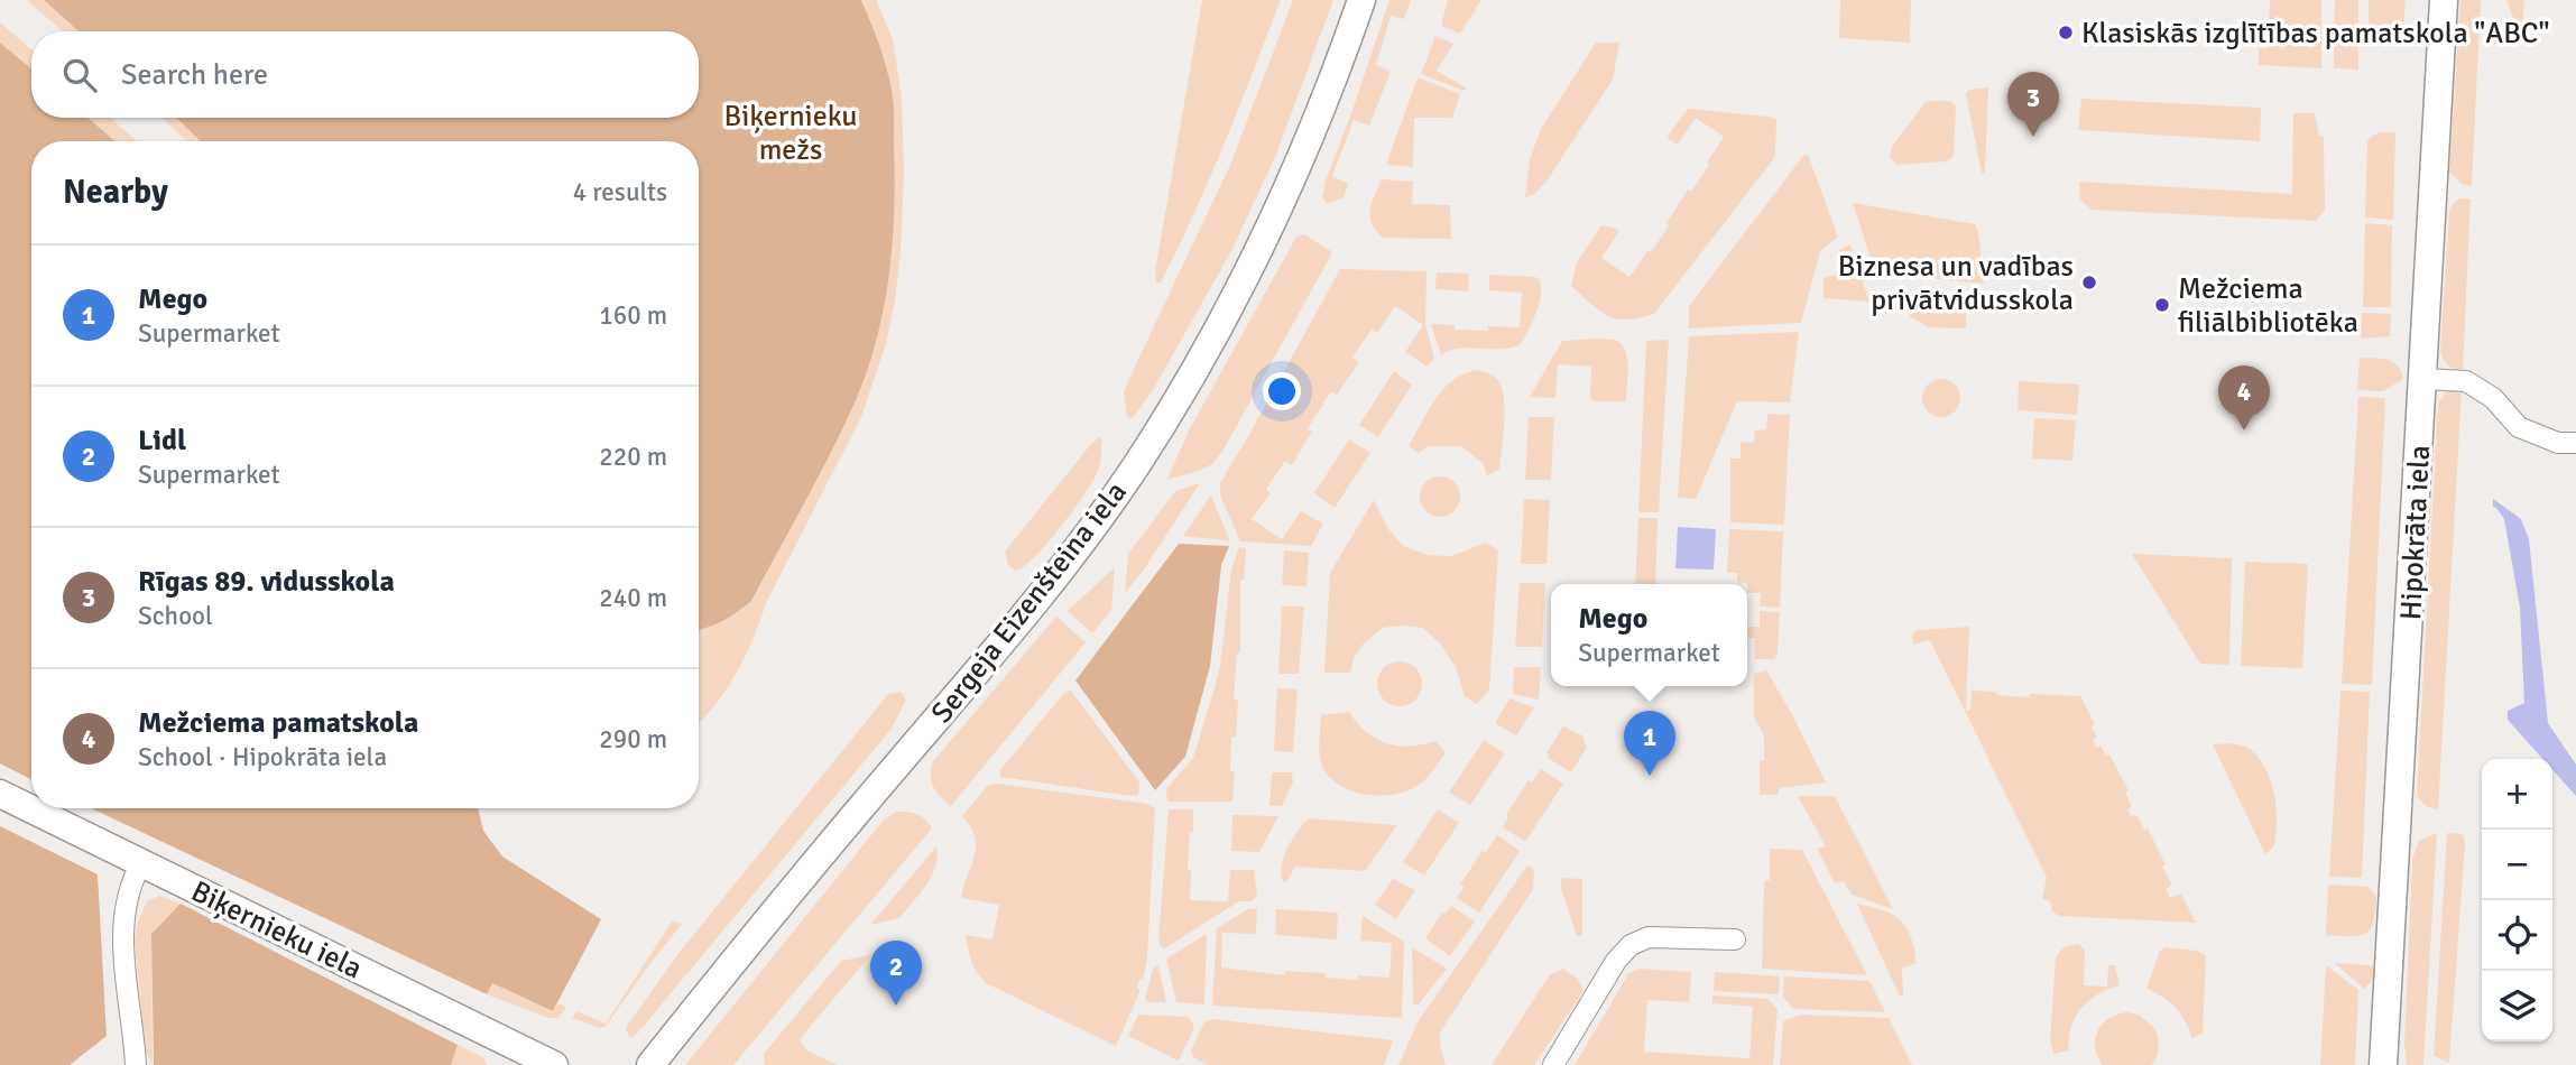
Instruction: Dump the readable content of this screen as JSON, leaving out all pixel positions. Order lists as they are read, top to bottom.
{
  "streets": {
    "street": ["Hipokrāta iela", "Sergeja Eizenšteina iela", "Biķernieku iela"]
  },
  "parks": ["Biķernieku mežs"],
  "places": ["Klasiskās izglītības pamatskola \"ABC\"", "Biznesa un vadības privātvidusskola", "Mežciema filiālbibliotēka"],
  "page": {
    "search": "Search here",
    "pins": [
      "3",
      "4",
      "1",
      "2"
    ],
    "heading": ["Nearby", "4 results"],
    "list": [
      {
        "mark": "1",
        "name": "Mego",
        "note": "Supermarket",
        "value": "160 m"
      },
      {
        "mark": "2",
        "name": "Lidl",
        "note": "Supermarket",
        "value": "220 m"
      },
      {
        "mark": "3",
        "name": "Rīgas 89. vidusskola",
        "note": "School",
        "value": "240 m"
      },
      {
        "mark": "4",
        "name": "Mežciema pamatskola",
        "note": "School · Hipokrāta iela",
        "value": "290 m"
      }
    ],
    "popup": ["Mego", "Supermarket"],
    "map_buttons": ["+", "−"]
  }
}
